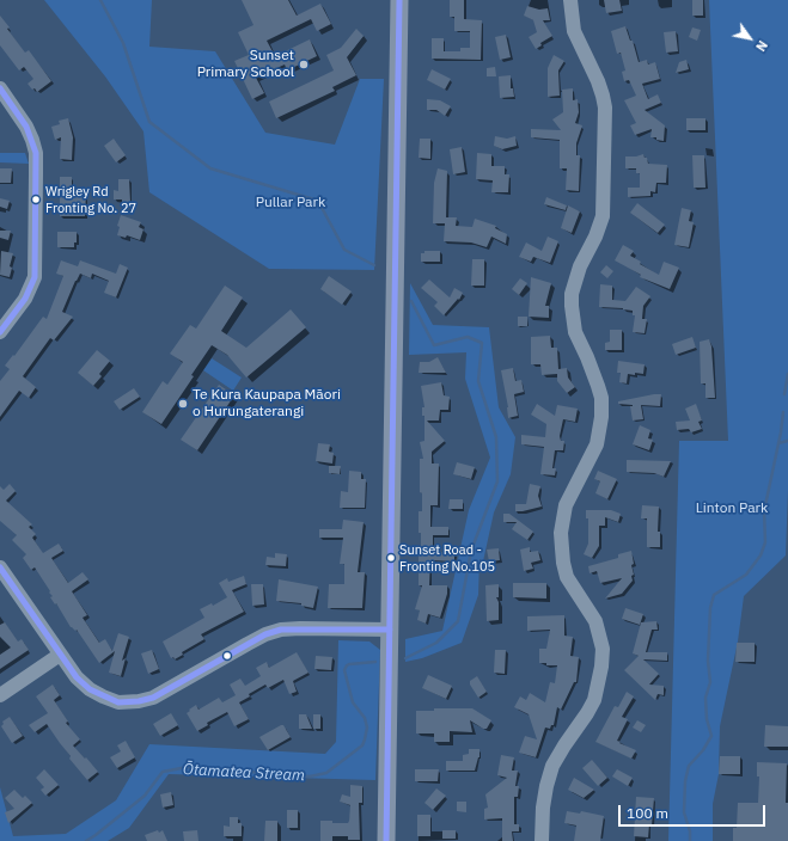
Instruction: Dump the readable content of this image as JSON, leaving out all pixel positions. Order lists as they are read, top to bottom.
{
  "water": ["Ōtamatea Stream"],
  "parks": ["Pullar Park", "Linton Park"],
  "places": [
    "Sunset Primary School",
    "Wrigley Rd Fronting No. 27",
    "Te Kura Kaupapa Māori o Hurungaterangi",
    "Sunset Road - Fronting No.105"
  ],
  "scale_bar": "100 m",
  "north": "bottom right"
}
